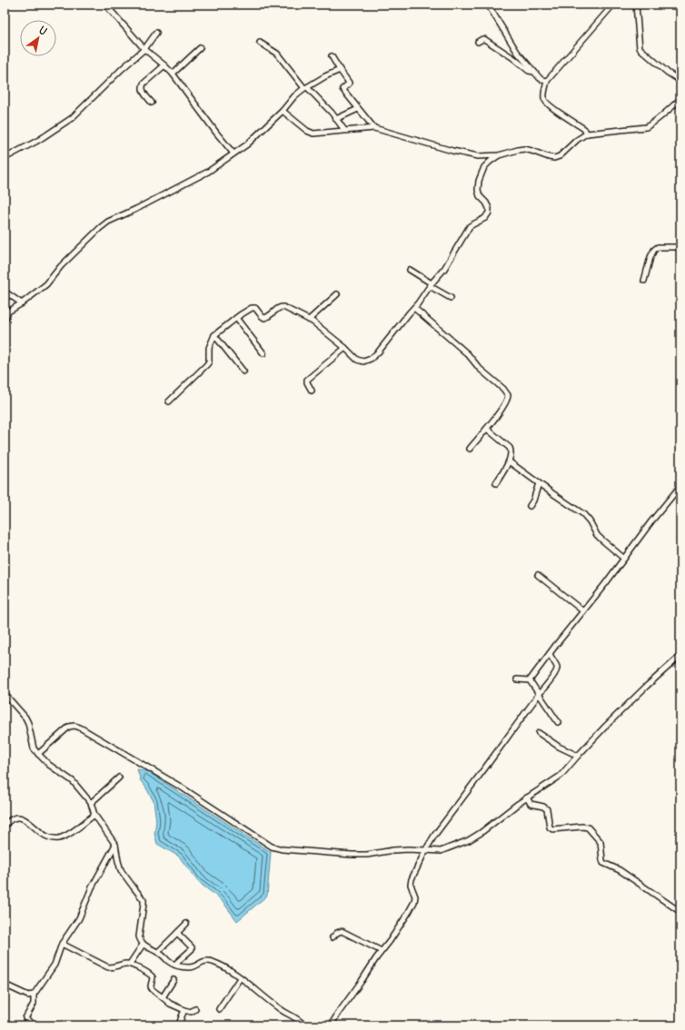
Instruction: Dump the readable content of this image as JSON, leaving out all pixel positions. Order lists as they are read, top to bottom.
{
  "north": "top right"
}
